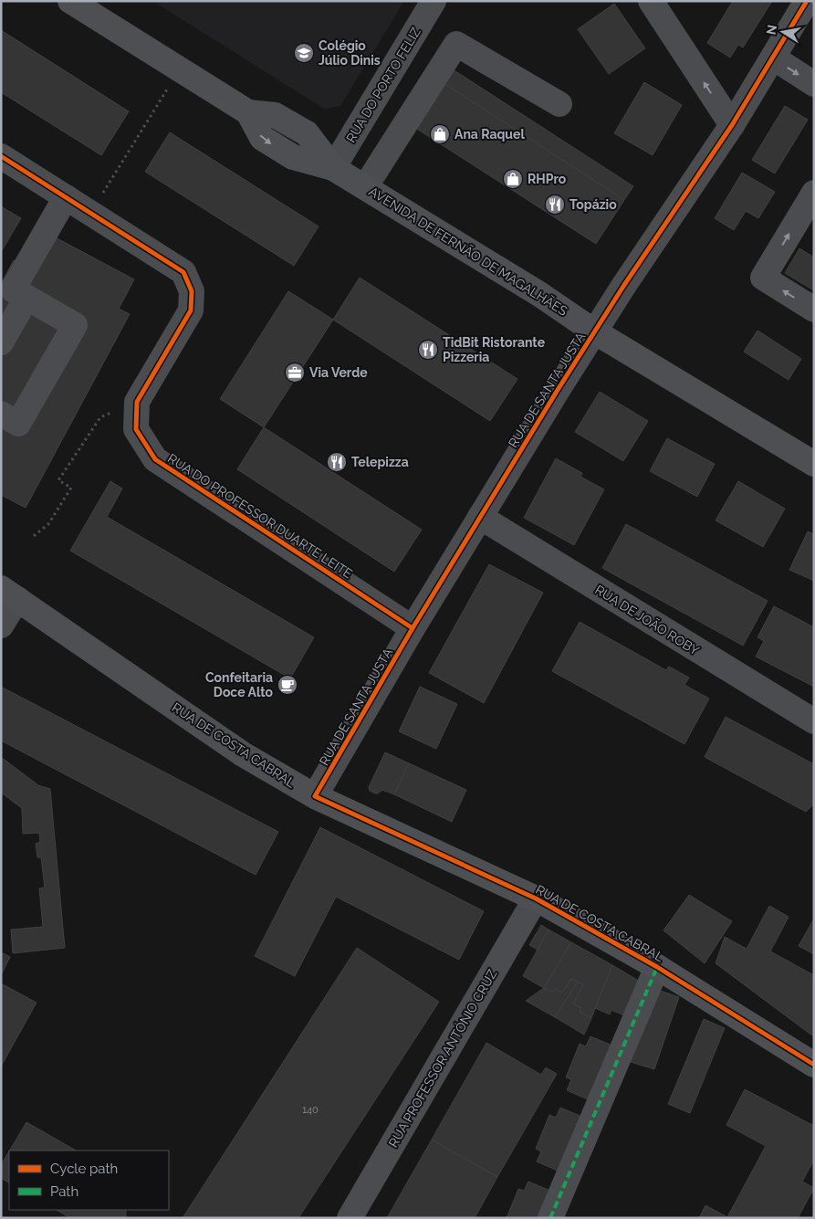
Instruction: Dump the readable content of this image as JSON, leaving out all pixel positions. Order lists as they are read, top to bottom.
{
  "streets": {
    "main road": ["AVENIDA DE FERNÃO DE MAGALHÃES", "RUA DE COSTA CABRAL"],
    "street": [
      "RUA DO PORTO FELIZ",
      "RUA DE SANTA JUSTA",
      "RUA DO PROFESSOR DUARTE LEITE",
      "RUA DE JOÃO ROBY",
      "RUA PROFESSOR ANTÓNIO CRUZ"
    ]
  },
  "crossings": [
    ["RUA DO PORTO FELIZ", "AVENIDA DE FERNÃO DE MAGALHÃES"],
    ["AVENIDA DE FERNÃO DE MAGALHÃES", "RUA DE SANTA JUSTA"],
    ["RUA DE SANTA JUSTA", "RUA DO PROFESSOR DUARTE LEITE"],
    ["RUA DE SANTA JUSTA", "RUA DE JOÃO ROBY"],
    ["RUA DE SANTA JUSTA", "RUA DE COSTA CABRAL"],
    ["RUA DE COSTA CABRAL", "RUA PROFESSOR ANTÓNIO CRUZ"]
  ],
  "places": {
    "school or university": ["Colégio Júlio Dinis"],
    "shop": ["Ana Raquel", "RHPro"],
    "restaurant": ["Topázio", "TidBit Ristorante Pizzeria", "Telepizza"],
    "office": ["Via Verde"],
    "cafe": ["Confeitaria Doce Alto"]
  },
  "house_numbers": ["140"],
  "legend": ["Cycle path", "Path"],
  "north": "left"
}
